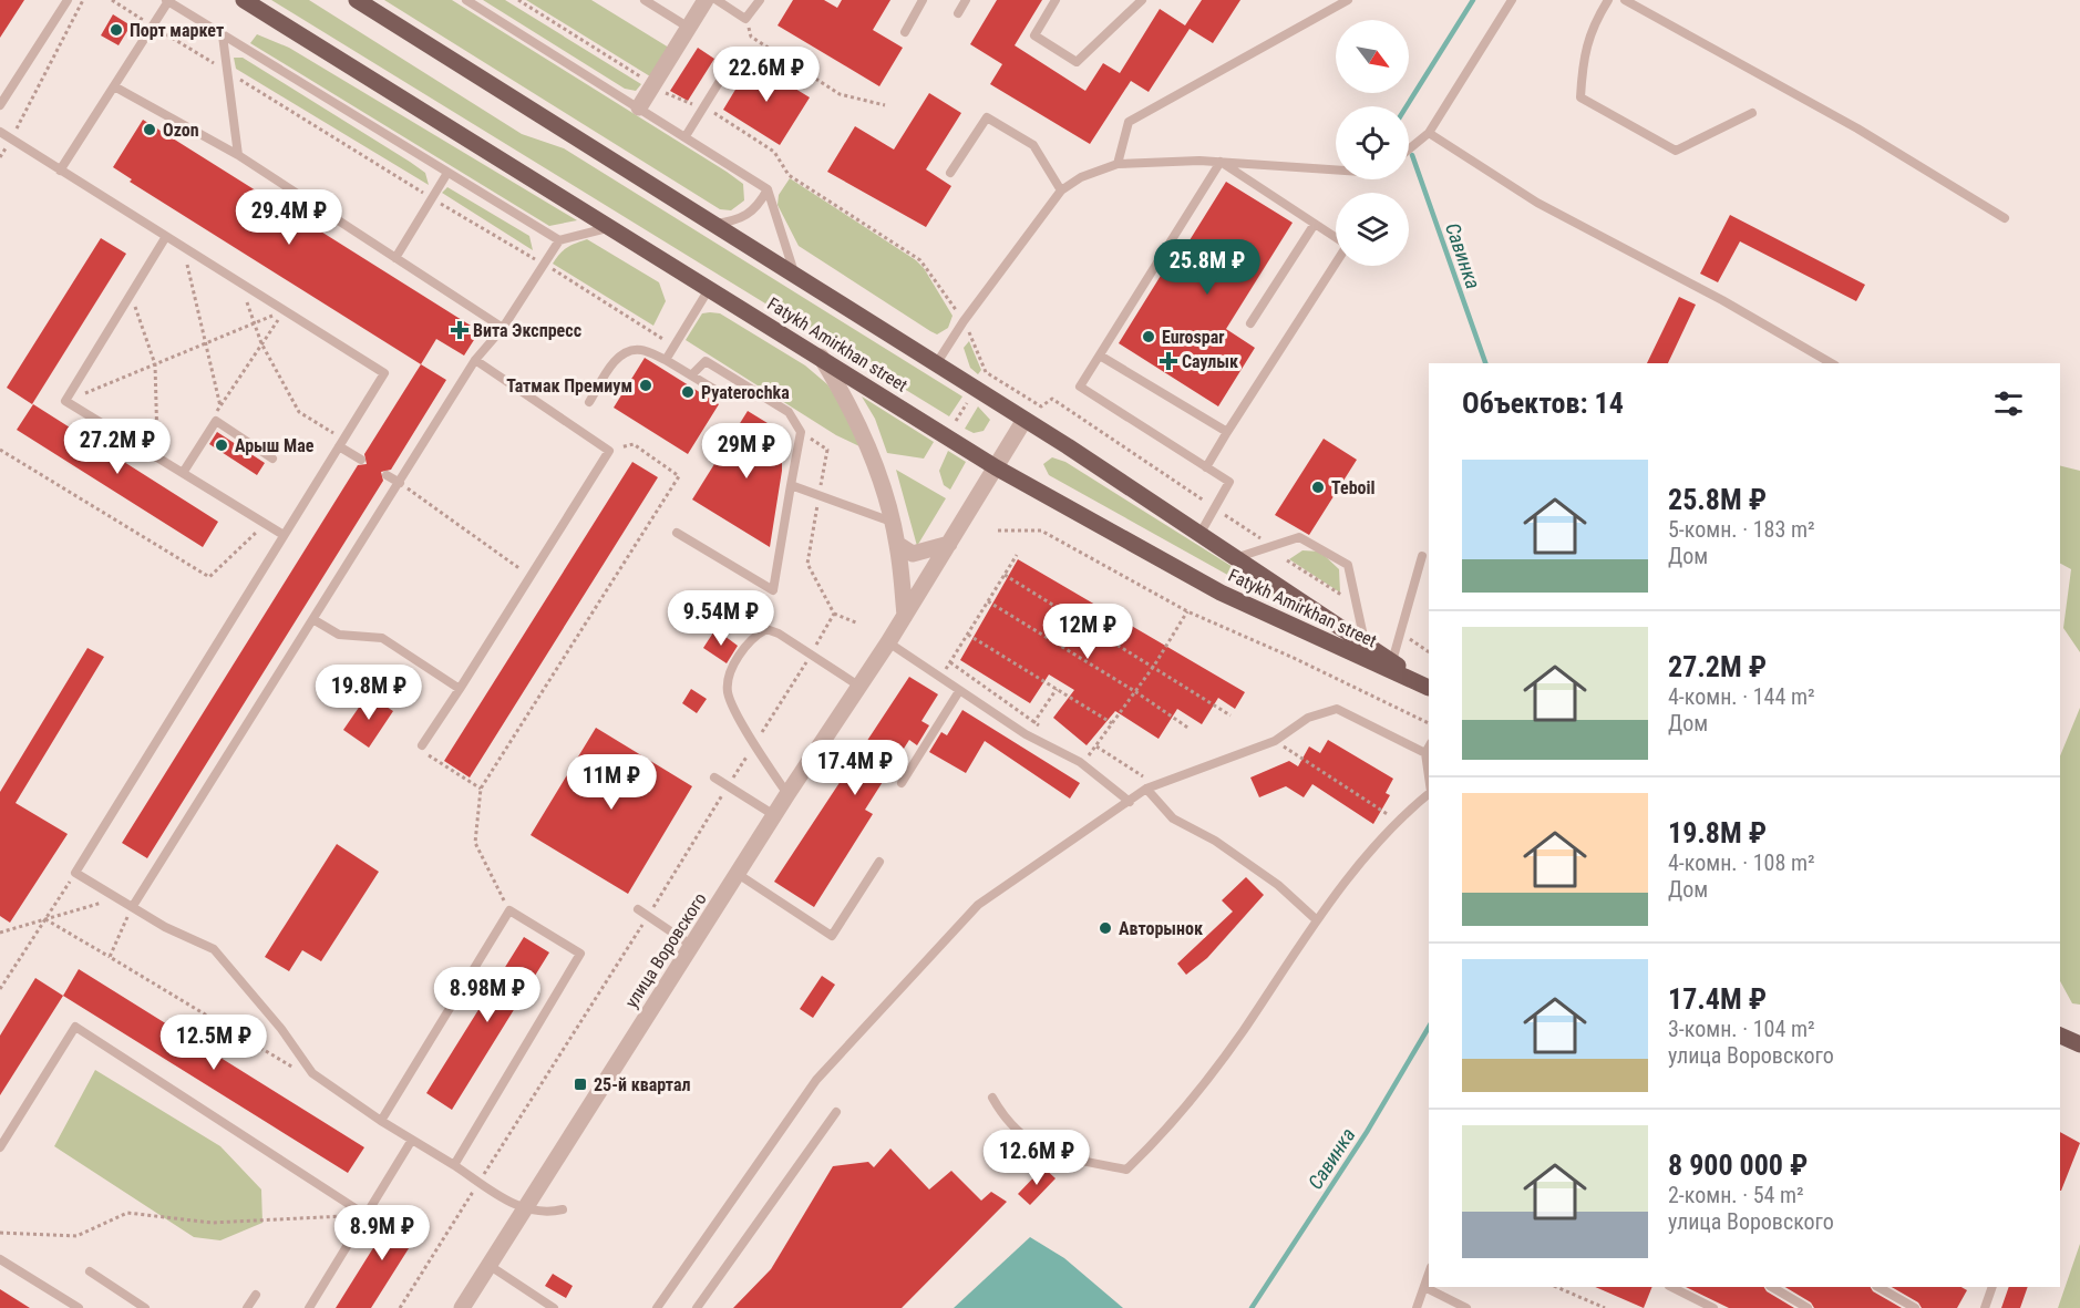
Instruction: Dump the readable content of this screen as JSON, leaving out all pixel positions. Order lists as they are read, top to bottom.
{
  "streets": {
    "main road": ["Fatykh Amirkhan street"],
    "street": ["улица Воровского"]
  },
  "crossings": [
    ["Fatykh Amirkhan street", "улица Воровского"]
  ],
  "water": ["Савинка"],
  "places": {
    "other": [
      "Порт маркет",
      "Ozon",
      "Eurospar",
      "Татмак Премиум",
      "Pyaterochka",
      "Арыш Мае",
      "Teboil",
      "Авторынок"
    ],
    "health": ["Вита Экспресс", "Саулык"],
    "transit": ["25-й квартал"]
  },
  "north": "bottom right",
  "page": {
    "price": [
      "22.6M ₽",
      "29.4M ₽",
      "25.8M ₽",
      "27.2M ₽",
      "29M ₽",
      "9.54M ₽",
      "12M ₽",
      "19.8M ₽",
      "17.4M ₽",
      "11M ₽",
      "8.98M ₽",
      "12.5M ₽",
      "12.6M ₽",
      "8.9M ₽"
    ],
    "heading": "Объектов: 14",
    "list": [
      {
        "name": "25.8M ₽",
        "note": "5-комн. · 183 m² · Дом"
      },
      {
        "name": "27.2M ₽",
        "note": "4-комн. · 144 m² · Дом"
      },
      {
        "name": "19.8M ₽",
        "note": "4-комн. · 108 m² · Дом"
      },
      {
        "name": "17.4M ₽",
        "note": "3-комн. · 104 m² · улица Воровского"
      },
      {
        "name": "8 900 000 ₽",
        "note": "2-комн. · 54 m² · улица Воровского"
      }
    ]
  }
}
